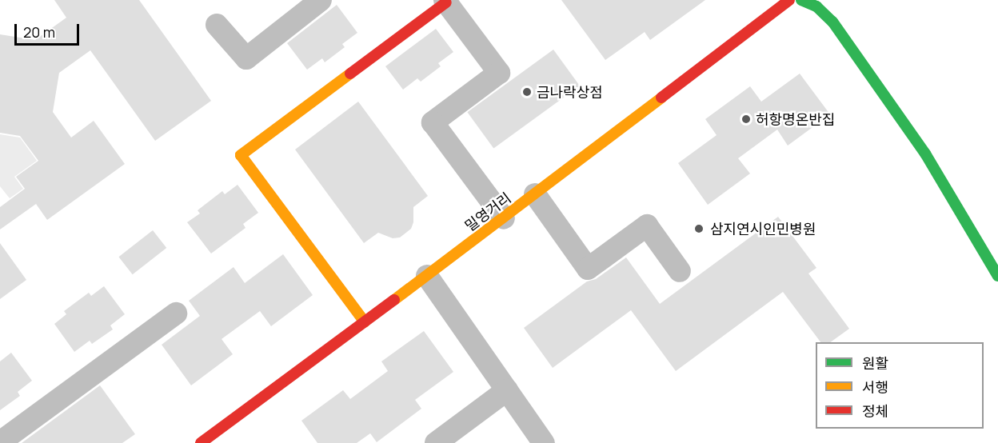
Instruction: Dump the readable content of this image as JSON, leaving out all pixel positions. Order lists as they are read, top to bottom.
{
  "streets": {
    "street": ["밀영거리"]
  },
  "places": ["금나락상점", "허항명온반집", "삼지연시인민병원"],
  "legend": ["원활", "서행", "정체"],
  "scale_bar": "20 m"
}
